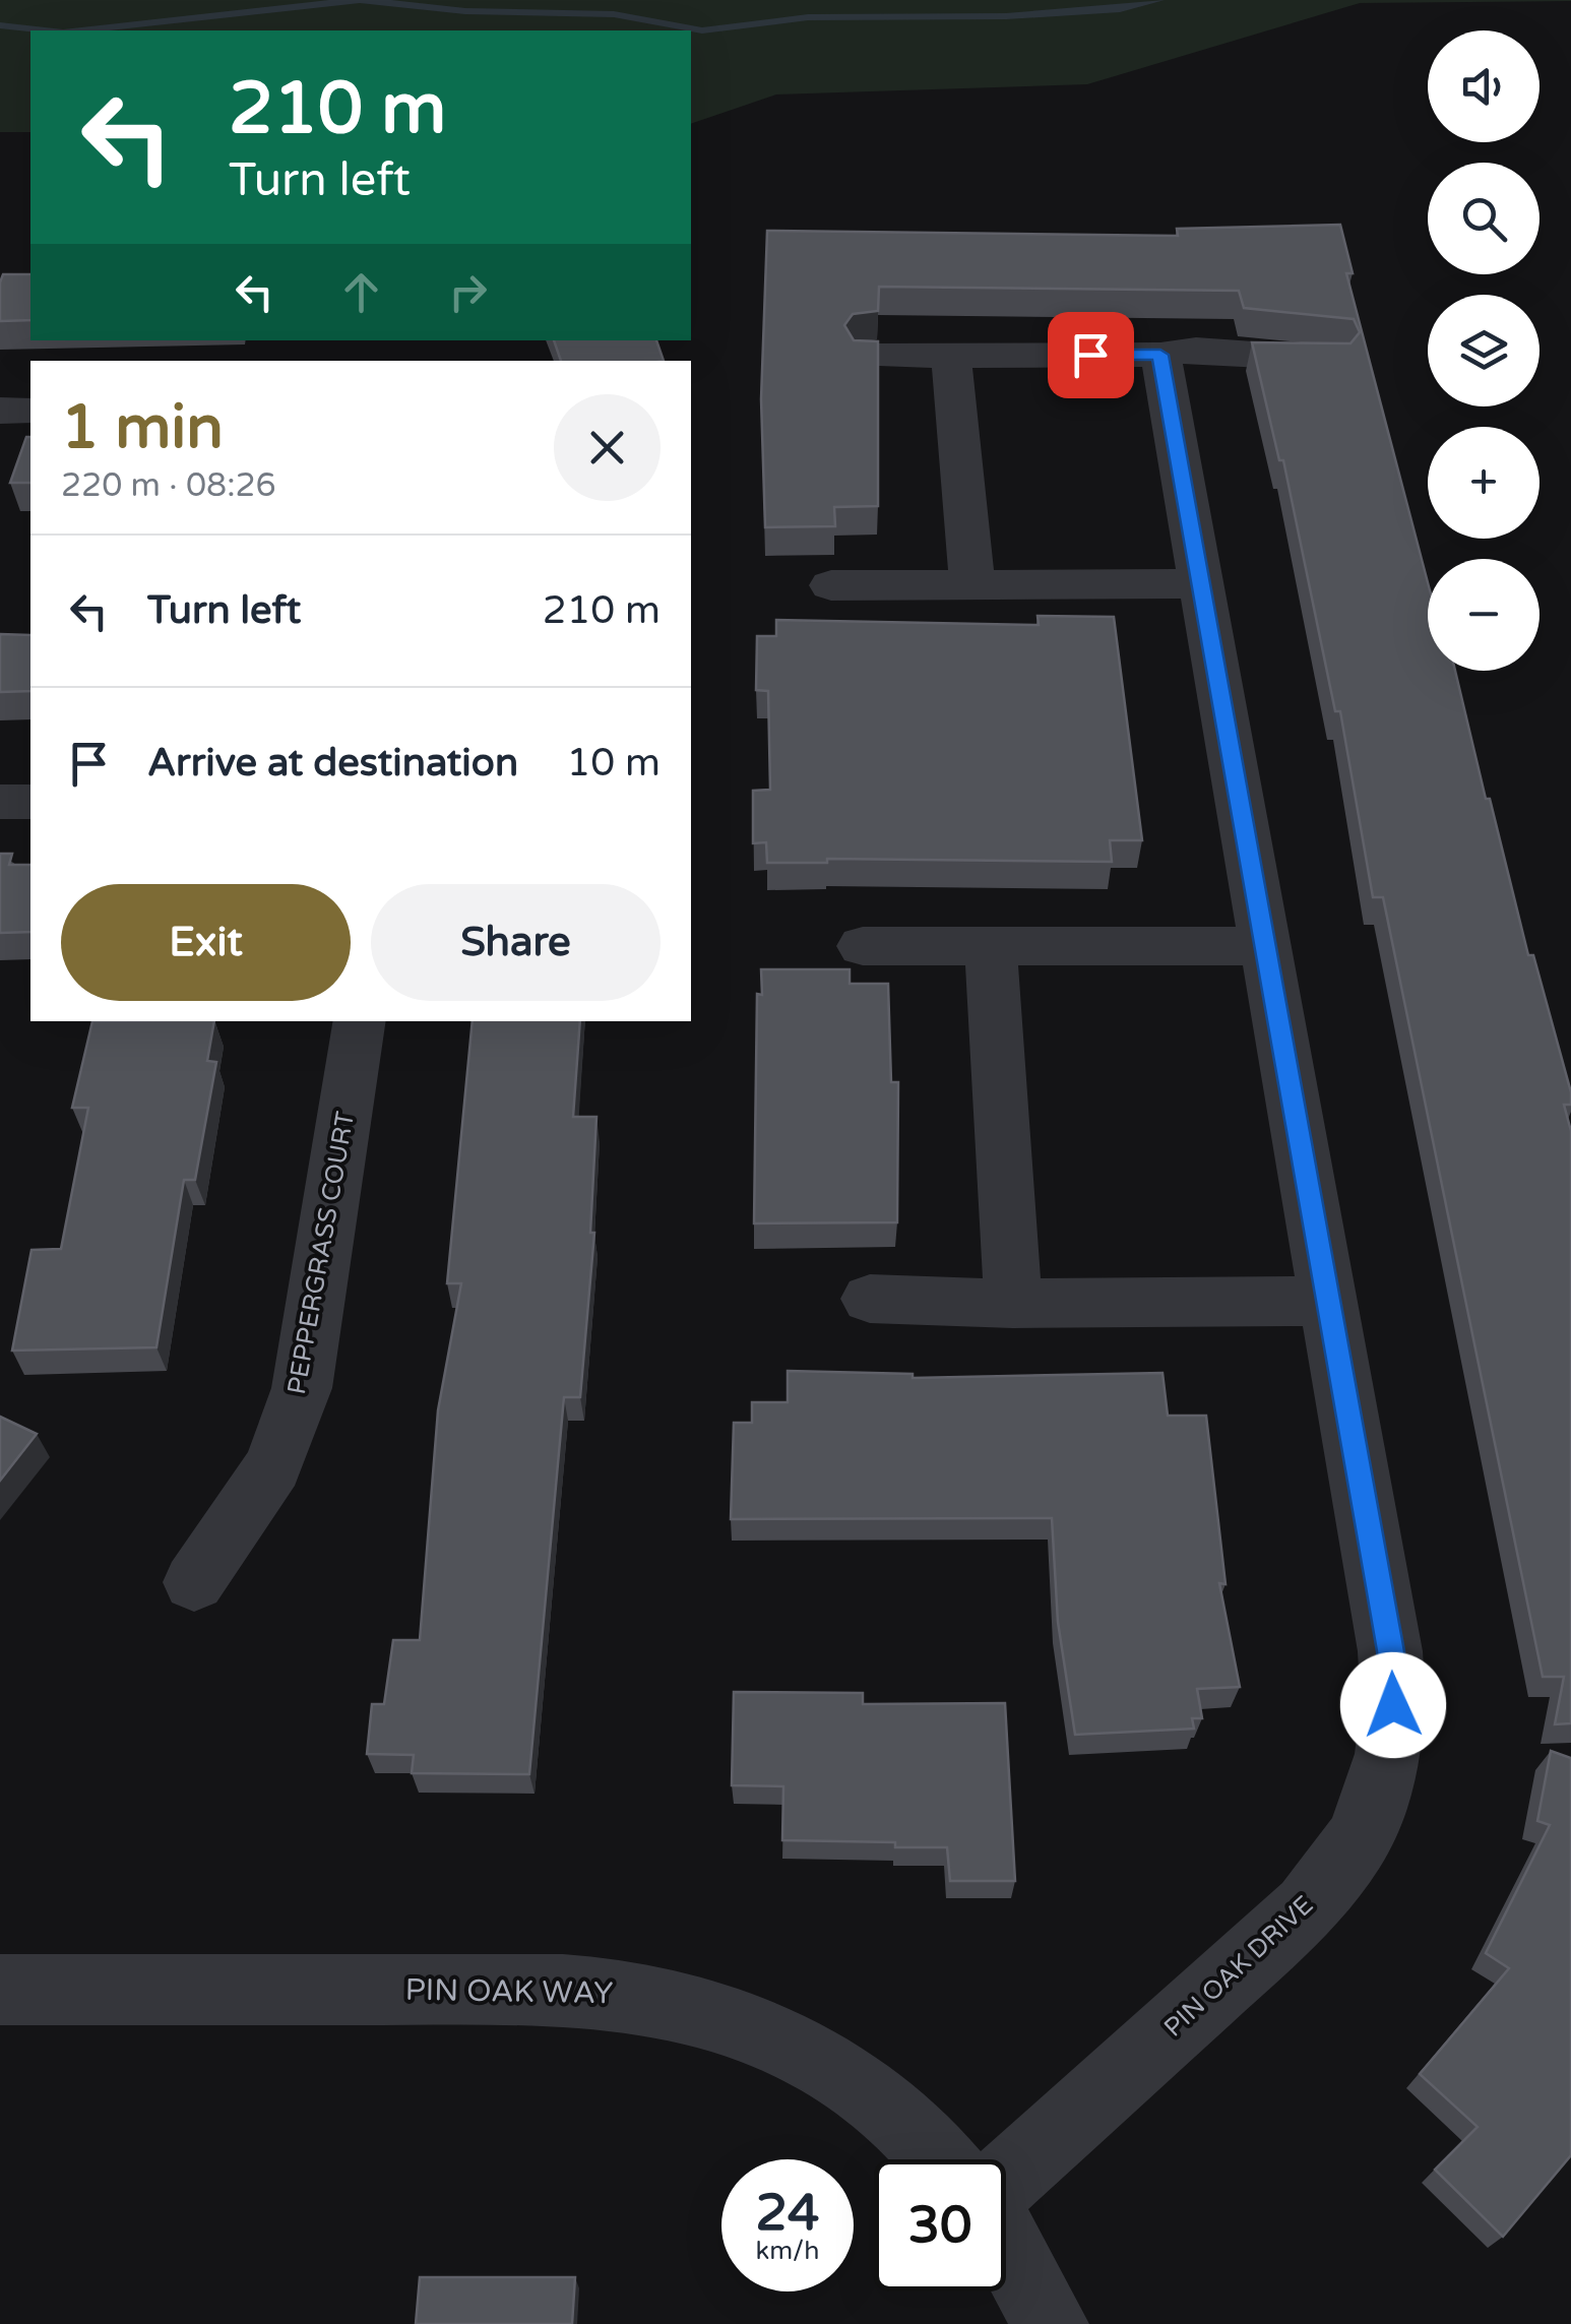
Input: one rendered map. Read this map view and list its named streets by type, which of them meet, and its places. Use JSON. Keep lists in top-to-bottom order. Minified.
{"streets":{"street":["PEPPERGRASS COURT","PIN OAK DRIVE","PIN OAK WAY"]},"page":{"map_buttons":["+","−"],"turn":["210 m","Turn left"],"heading":["1 min","220 m · 08:26"],"list":[{"name":"Turn left","value":"210 m"},{"name":"Arrive at destination","value":"10 m"}],"buttons":["Exit","Share"],"speed":"24 km/h","limit":"30"}}
